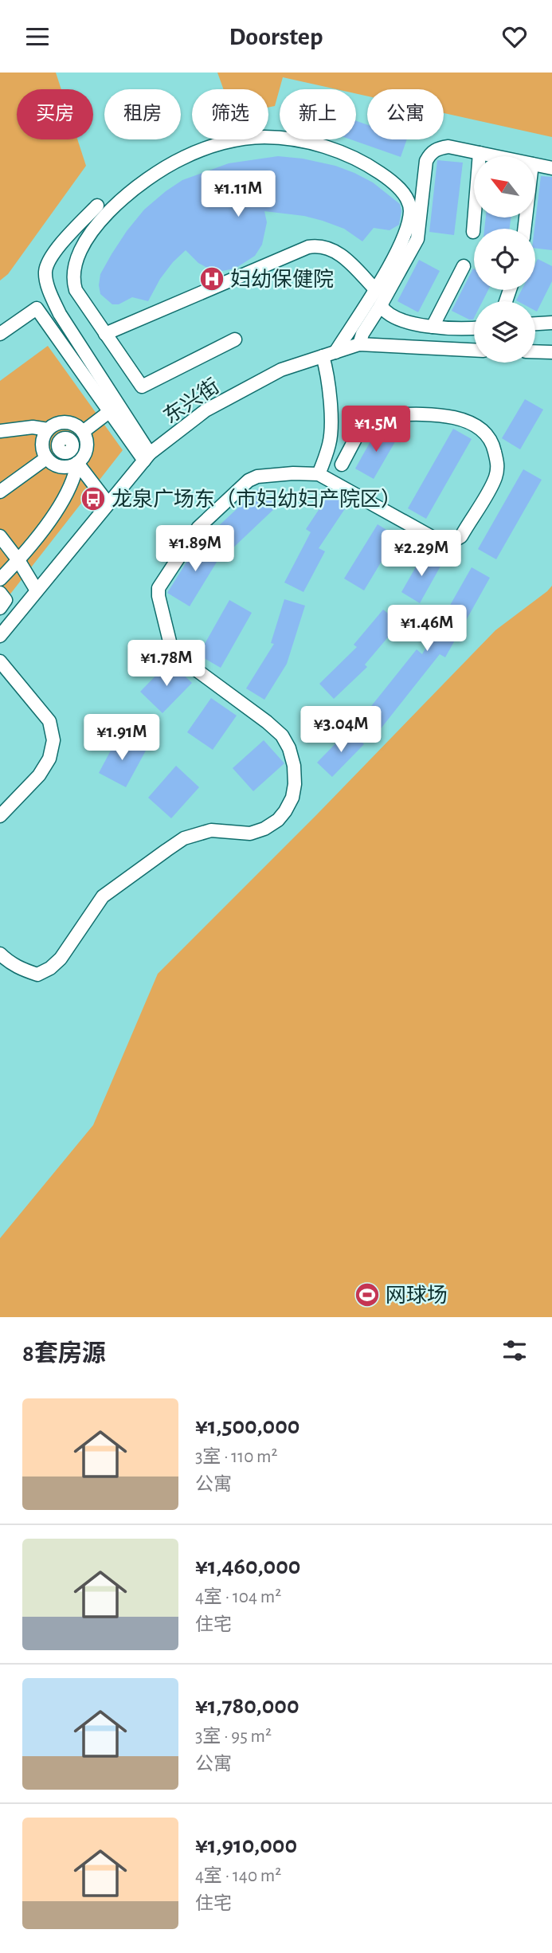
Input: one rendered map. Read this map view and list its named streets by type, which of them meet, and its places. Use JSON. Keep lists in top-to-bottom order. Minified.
{"streets":{"street":["东兴街"]},"places":{"hospital":["妇幼保健院"],"bus stop":["龙泉广场东（市妇幼妇产院区）"],"sports":["网球场"]},"north":"top left","page":{"header":"Doorstep","chip":["买房","租房","筛选","新上","公寓"],"price":["¥1.11M","¥1.5M","¥1.89M","¥2.29M","¥1.46M","¥1.78M","¥3.04M","¥1.91M"],"heading":"8套房源","list":[{"name":"¥1,500,000","note":"3室 · 110 m² · 公寓"},{"name":"¥1,460,000","note":"4室 · 104 m² · 住宅"},{"name":"¥1,780,000","note":"3室 · 95 m² · 公寓"},{"name":"¥1,910,000","note":"4室 · 140 m² · 住宅"}]}}
